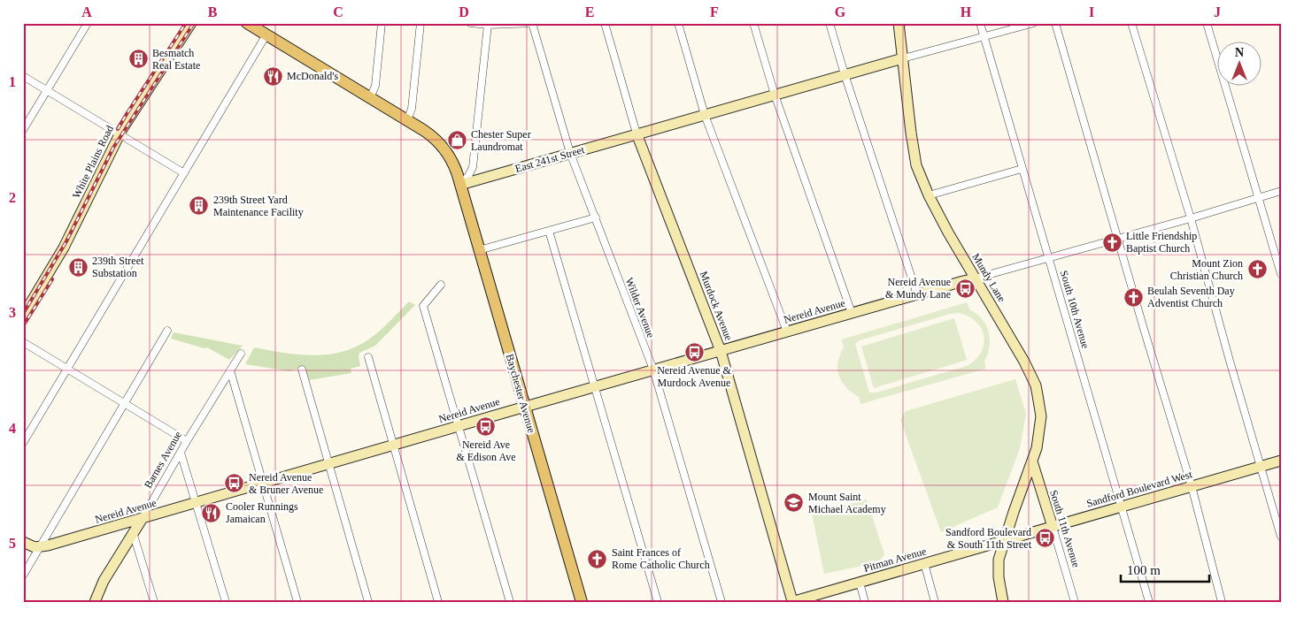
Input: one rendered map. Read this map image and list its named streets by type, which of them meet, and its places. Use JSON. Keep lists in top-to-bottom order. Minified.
{"streets":{"main road":["Baychester Avenue"],"street":["East 241st Street","White Plains Road","Mundy Lane","Murdock Avenue","Wilder Avenue","South 10th Avenue","Nereid Avenue","Barnes Avenue","Sandford Boulevard West","South 11th Avenue","Pitman Avenue"]},"crossings":[["East 241st Street","Mundy Lane"],["East 241st Street","Murdock Avenue"],["East 241st Street","Wilder Avenue"],["East 241st Street","Baychester Avenue"],["Mundy Lane","Nereid Avenue"],["Mundy Lane","Sandford Boulevard West"],["Mundy Lane","South 11th Avenue"],["Mundy Lane","Pitman Avenue"],["Murdock Avenue","Nereid Avenue"],["Murdock Avenue","Pitman Avenue"],["Wilder Avenue","Nereid Avenue"],["South 10th Avenue","Sandford Boulevard West"],["Nereid Avenue","Baychester Avenue"],["Nereid Avenue","Barnes Avenue"],["Sandford Boulevard West","South 11th Avenue"],["Sandford Boulevard West","Pitman Avenue"]],"places":{"building":["Besmatch Real Estate","239th Street Yard Maintenance Facility","239th Street Substation"],"restaurant":["McDonald's","Cooler Runnings Jamaican"],"shop":["Chester Super Laundromat"],"church":["Little Friendship Baptist Church","Mount Zion Christian Church","Beulah Seventh Day Adventist Church","Saint Frances of Rome Catholic Church"],"bus stop":["Nereid Avenue & Mundy Lane","Nereid Avenue & Murdock Avenue","Nereid Ave & Edison Ave","Nereid Avenue & Bruner Avenue","Sandford Boulevard & South 11th Street"],"school or university":["Mount Saint Michael Academy"]},"scale_bar":"100 m","north":"top","grid":{"columns":["A","B","C","D","E","F","G","H","I","J"],"rows":["1","2","3","4","5"]}}
